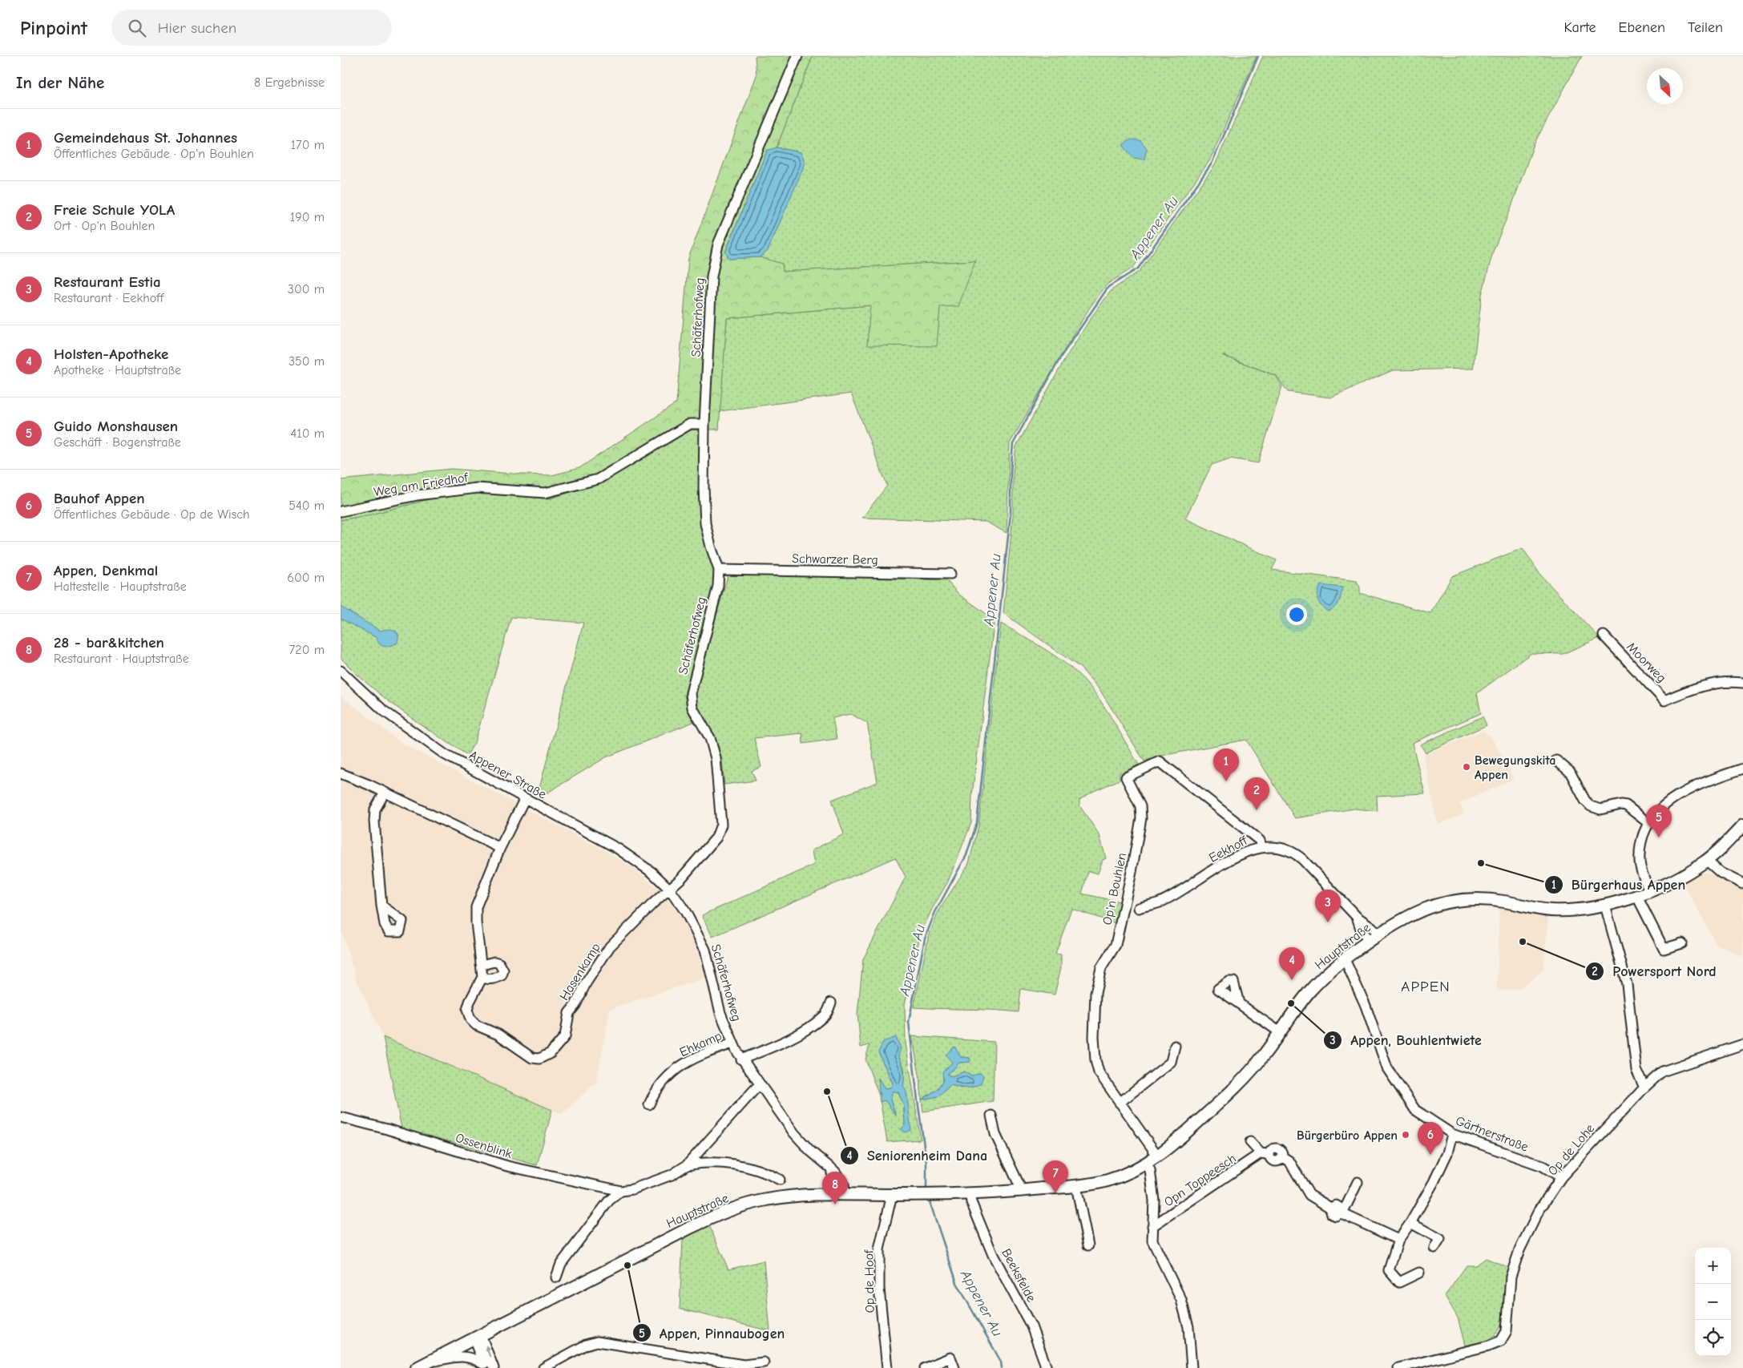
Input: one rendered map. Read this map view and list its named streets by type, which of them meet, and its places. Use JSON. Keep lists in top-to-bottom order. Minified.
{"streets":{"main road":["Hauptstraße"],"street":["Schäferhofweg","Weg am Friedhof","Schwarzer Berg","Moorweg","Appener Straße","Eekhoff","Op'n Bouhlen","Hasenkamp","Ehkamp","Gärtnerstraße","Ossenblink","Op de Lohe","Opn Toppeesch","Beeksfelde","Op de Hoof"]},"crossings":[["Schäferhofweg","Weg am Friedhof"],["Schäferhofweg","Schwarzer Berg"],["Schäferhofweg","Appener Straße"],["Schäferhofweg","Hauptstraße"],["Schäferhofweg","Hasenkamp"],["Schäferhofweg","Ehkamp"],["Schäferhofweg","Ossenblink"],["Appener Straße","Hasenkamp"],["Eekhoff","Op'n Bouhlen"],["Eekhoff","Hauptstraße"],["Op'n Bouhlen","Hauptstraße"],["Hauptstraße","Gärtnerstraße"],["Hauptstraße","Opn Toppeesch"],["Hauptstraße","Beeksfelde"],["Hauptstraße","Op de Hoof"],["Gärtnerstraße","Op de Lohe"]],"districts":["APPEN"],"water":["Appener Au"],"places":["Bewegungskita Appen","Bürgerhaus Appen","Powersport Nord","Appen, Bouhlentwiete","Seniorenheim Dana","Bürgerbüro Appen","Appen, Pinnaubogen"],"north":"bottom right","page":{"header":"Pinpoint","search":"Hier suchen","nav":["Karte","Ebenen","Teilen"],"heading":["In der Nähe","8 Ergebnisse"],"list":[{"mark":"1","name":"Gemeindehaus St. Johannes","note":"Öffentliches Gebäude · Op'n Bouhlen","value":"170 m"},{"mark":"2","name":"Freie Schule YOLA","note":"Ort · Op'n Bouhlen","value":"190 m"},{"mark":"3","name":"Restaurant Estia","note":"Restaurant · Eekhoff","value":"300 m"},{"mark":"4","name":"Holsten-Apotheke","note":"Apotheke · Hauptstraße","value":"350 m"},{"mark":"5","name":"Guido Monshausen","note":"Geschäft · Bogenstraße","value":"410 m"},{"mark":"6","name":"Bauhof Appen","note":"Öffentliches Gebäude · Op de Wisch","value":"540 m"},{"mark":"7","name":"Appen, Denkmal","note":"Haltestelle · Hauptstraße","value":"600 m"},{"mark":"8","name":"28 - bar&kitchen","note":"Restaurant · Hauptstraße","value":"720 m"}],"pins":["1","2","5","3","4","6","7","8"],"map_buttons":["+","−"]}}
